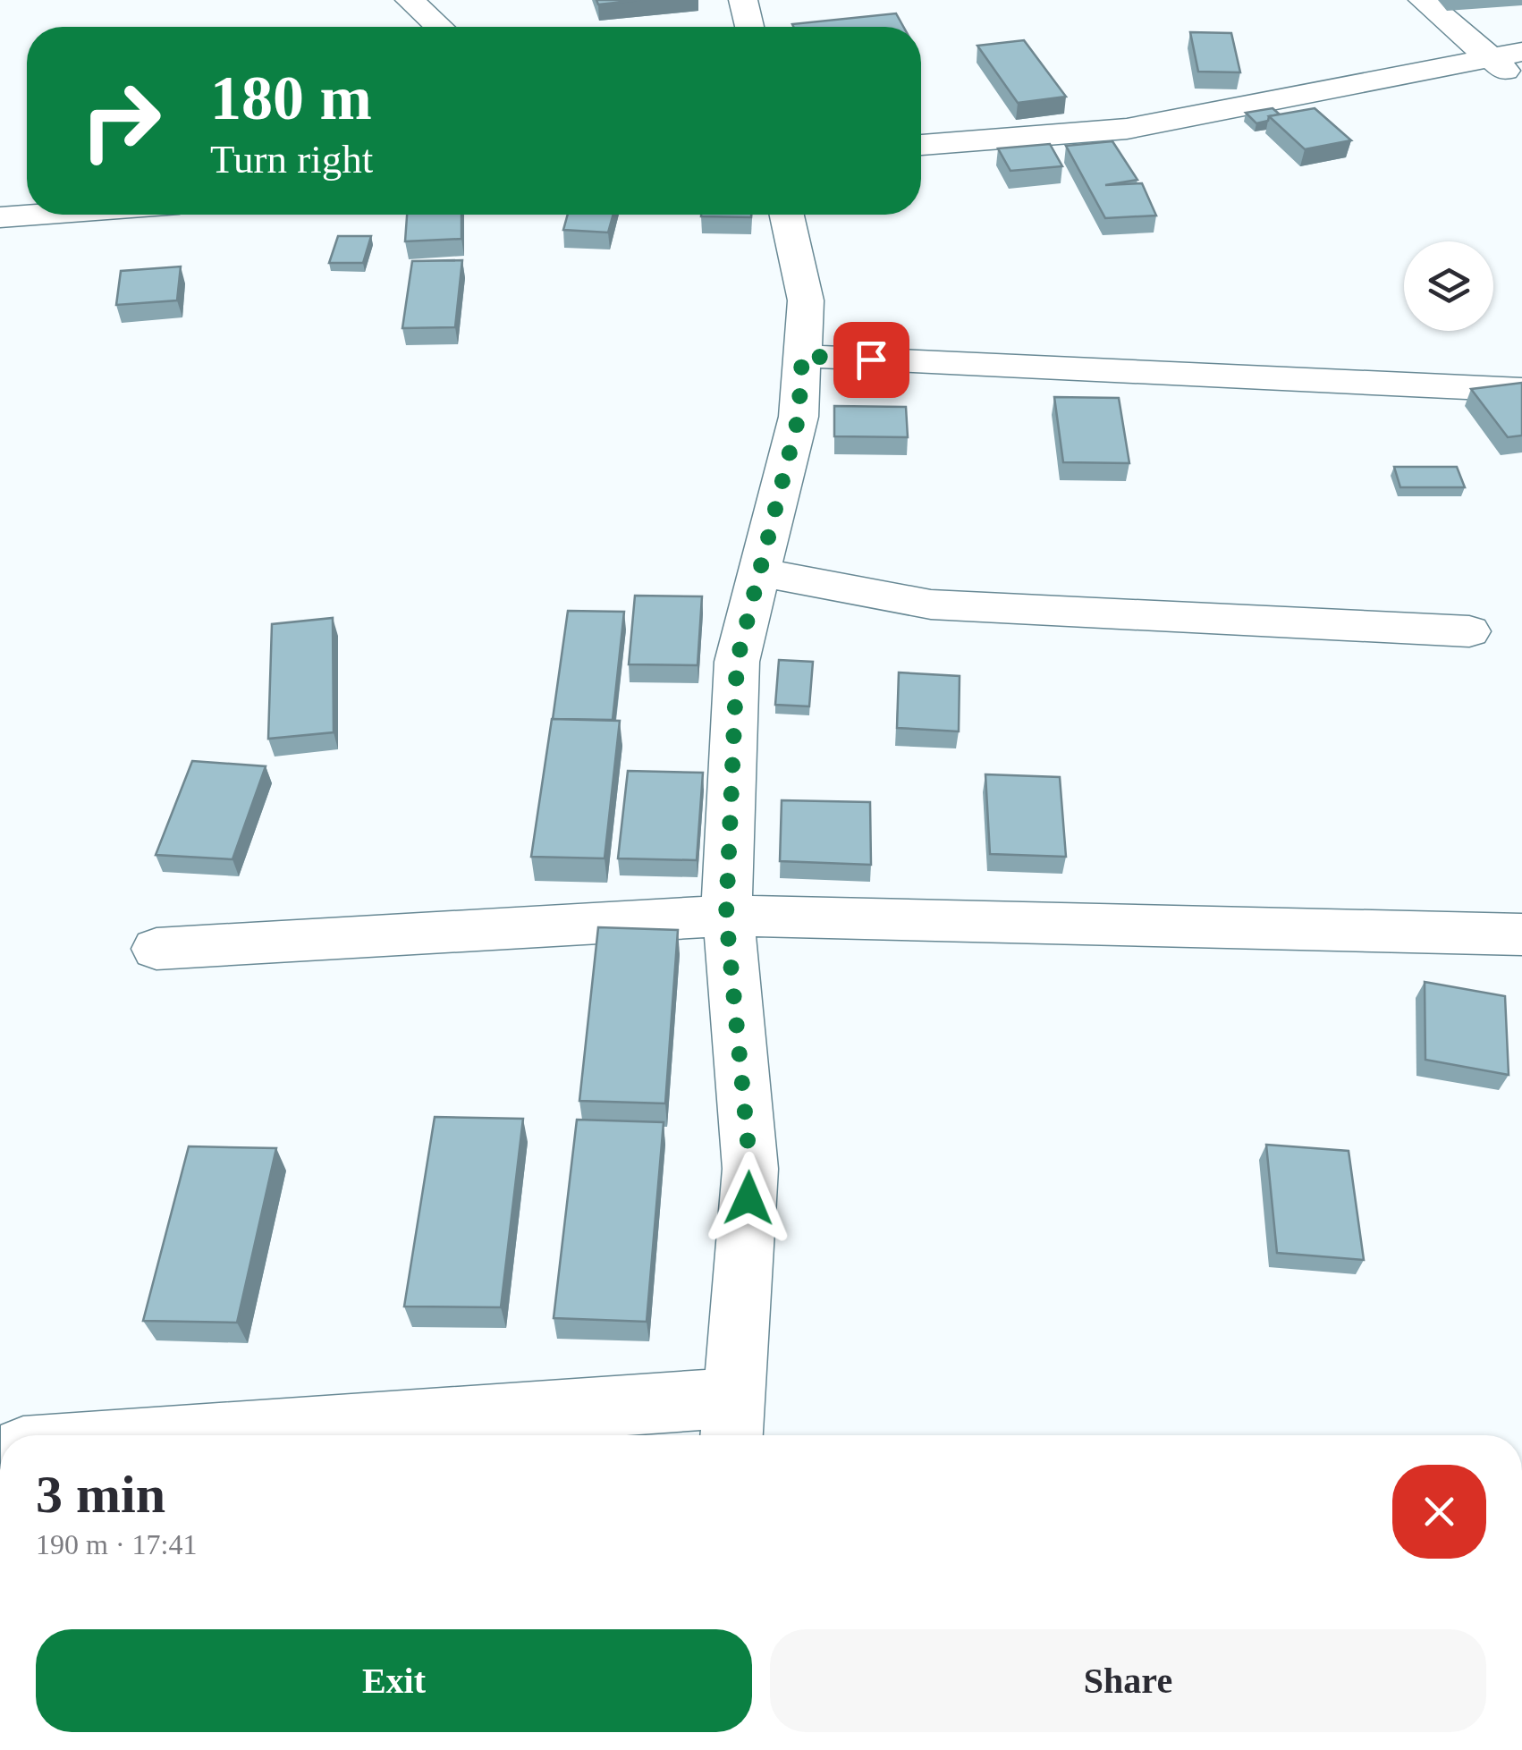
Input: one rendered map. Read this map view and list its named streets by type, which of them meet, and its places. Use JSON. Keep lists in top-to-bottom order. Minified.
{"page":{"turn":["180 m","Turn right"],"heading":["3 min","190 m · 17:41"],"buttons":["Exit","Share"]}}
